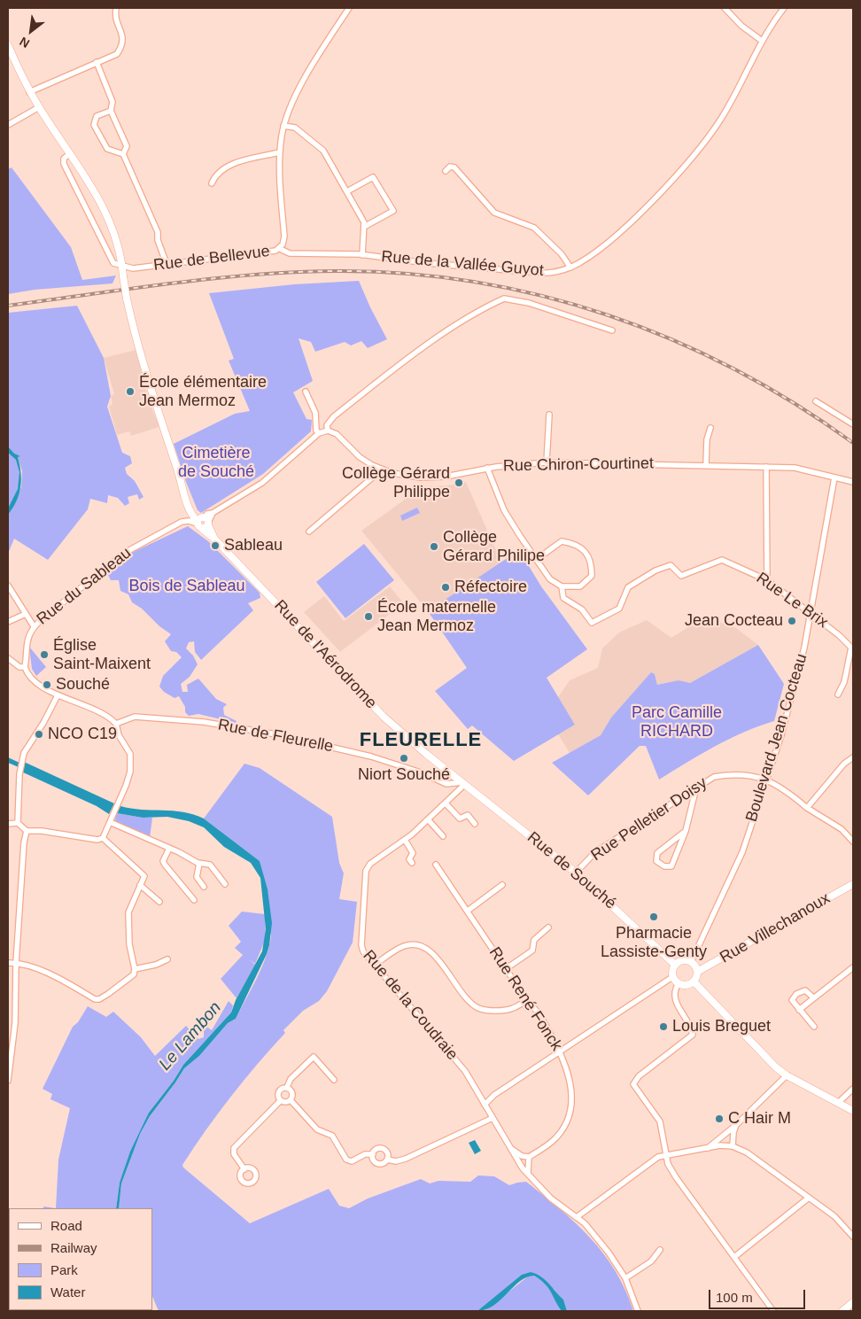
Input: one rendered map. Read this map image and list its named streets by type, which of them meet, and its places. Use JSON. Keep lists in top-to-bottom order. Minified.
{"streets":{"street":["Rue de Bellevue","Rue de la Vallée Guyot","Rue Chiron-Courtinet","Rue du Sableau","Rue Le Brix","Rue de l'Aérodrome","Rue de Fleurelle","Boulevard Jean Cocteau","Rue Pelletier Doisy","Rue de Souché","Rue Villechanoux","Rue René Fonck","Rue de la Coudraie"]},"crossings":[["Rue de Bellevue","Rue de la Vallée Guyot"],["Rue de Bellevue","Rue de l'Aérodrome"],["Rue Chiron-Courtinet","Boulevard Jean Cocteau"],["Rue du Sableau","Rue de l'Aérodrome"],["Rue Le Brix","Boulevard Jean Cocteau"],["Rue de l'Aérodrome","Rue de Fleurelle"],["Rue de l'Aérodrome","Rue de Souché"],["Rue de l'Aérodrome","Rue de la Coudraie"],["Rue de Fleurelle","Rue de Souché"],["Rue de Fleurelle","Rue de la Coudraie"],["Boulevard Jean Cocteau","Rue Pelletier Doisy"],["Boulevard Jean Cocteau","Rue de Souché"],["Boulevard Jean Cocteau","Rue Villechanoux"],["Rue Pelletier Doisy","Rue de Souché"],["Rue de Souché","Rue Villechanoux"],["Rue de Souché","Rue de la Coudraie"]],"districts":["FLEURELLE"],"water":["Le Lambon"],"parks":["Cimetière de Souché","Bois de Sableau","Parc Camille RICHARD"],"places":["École élémentaire Jean Mermoz","Collège Gérard Philippe","Sableau","Collège Gérard Philipe","Réfectoire","École maternelle Jean Mermoz","Jean Cocteau","Église Saint-Maixent","Souché","NCO C19","Niort Souché","Pharmacie Lassiste-Genty","Louis Breguet","C Hair M"],"legend":["Road","Railway","Park","Water"],"scale_bar":"100 m","north":"bottom left"}
